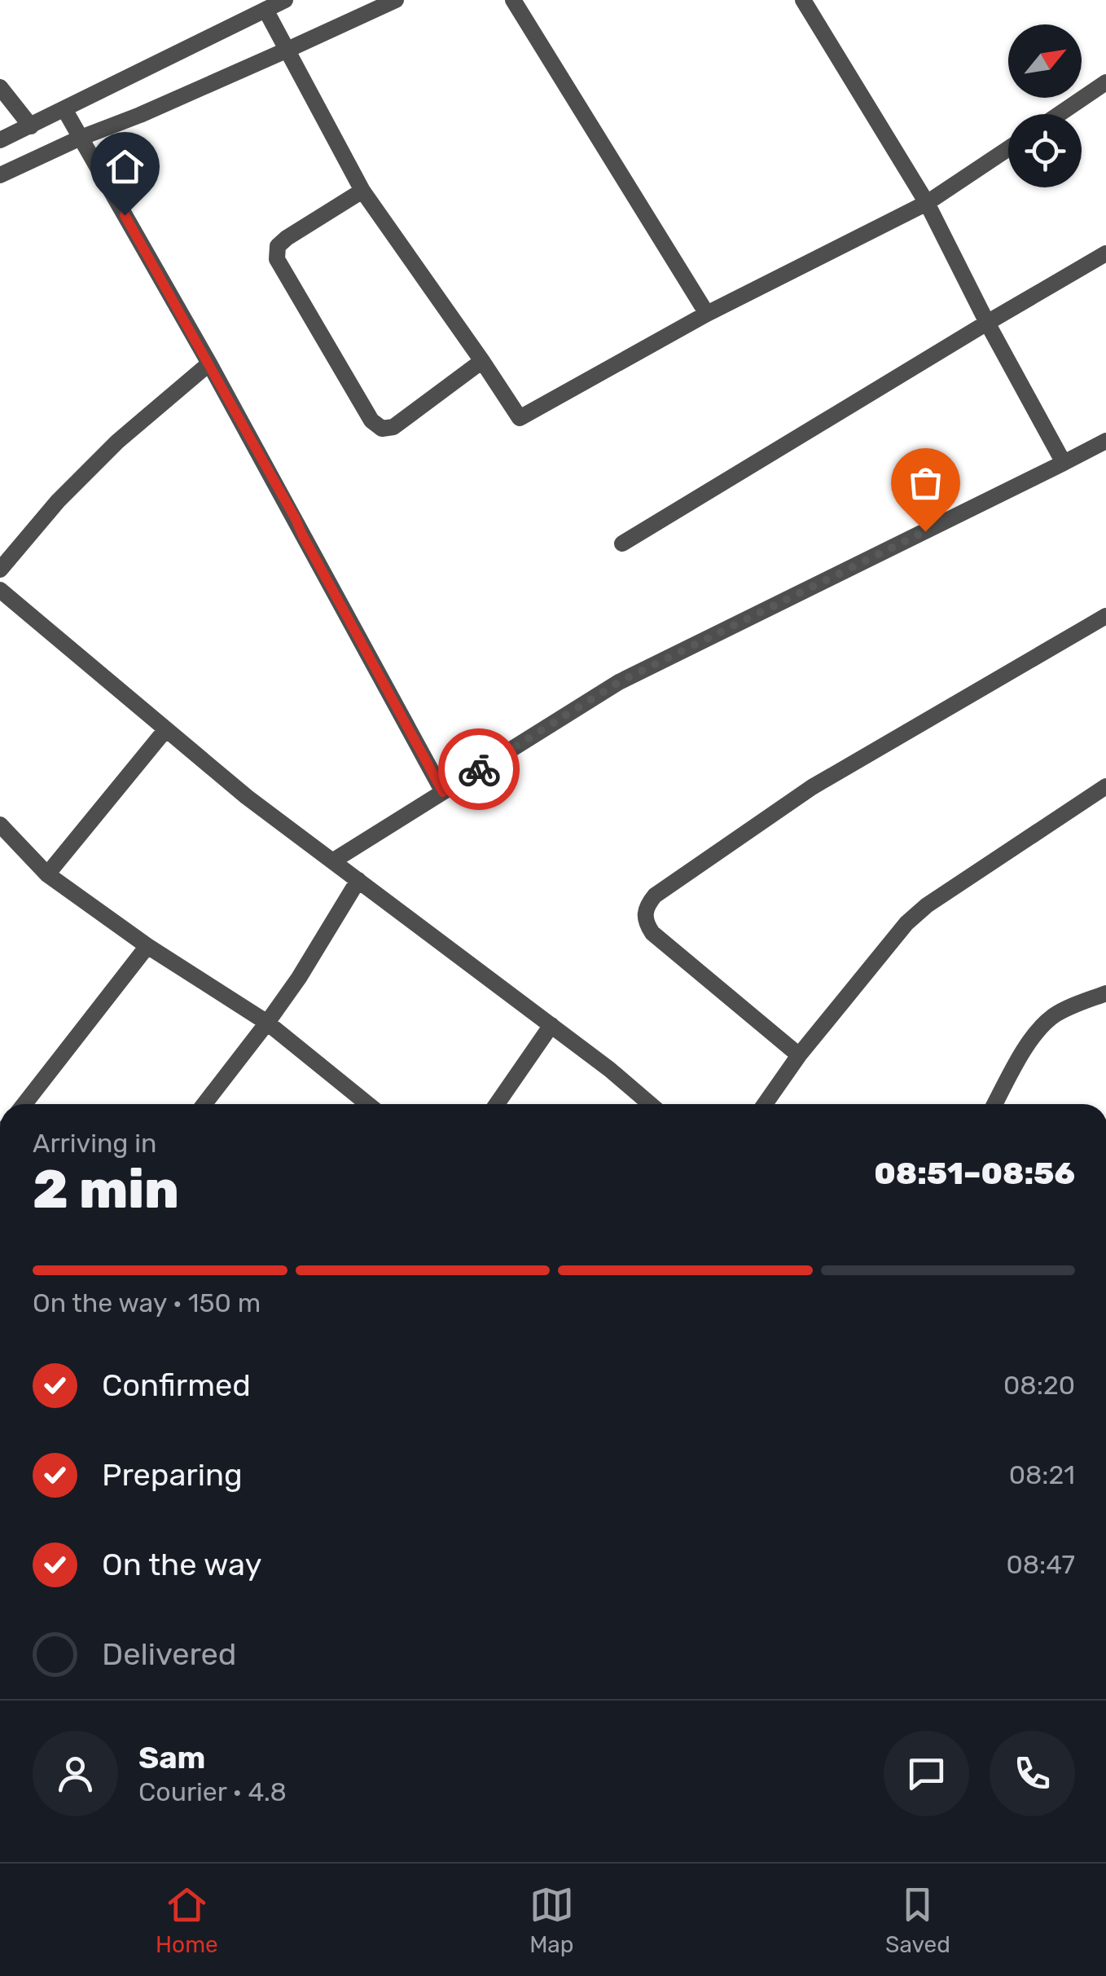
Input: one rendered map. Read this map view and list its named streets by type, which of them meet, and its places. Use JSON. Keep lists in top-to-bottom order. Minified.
{"north":"top right","page":{"heading":["2 min","Arriving in","08:51–08:56"],"panel":["Sam","Courier · 4.8"],"bar":"On the way · 150 m","list":[["Confirmed","08:20"],["Preparing","08:21"],["On the way","08:47"],"Delivered"],"tabs":["Home","Map","Saved"]}}
